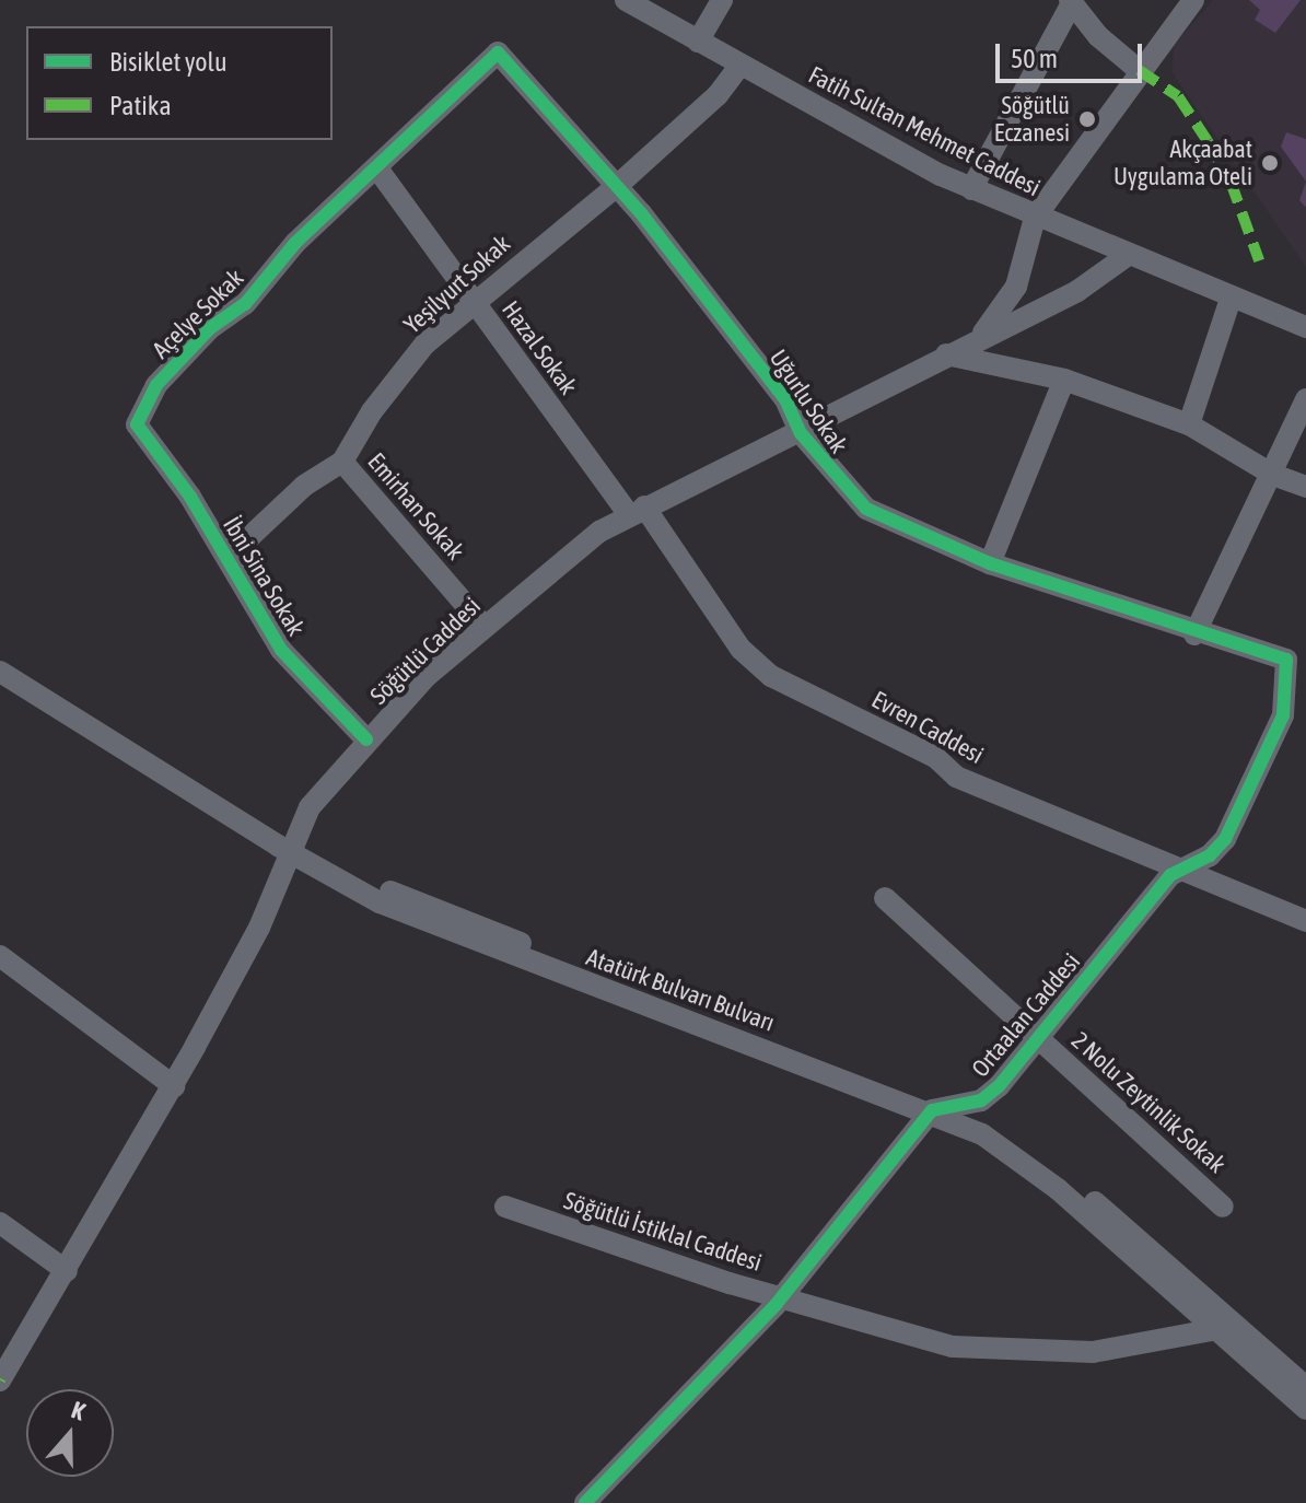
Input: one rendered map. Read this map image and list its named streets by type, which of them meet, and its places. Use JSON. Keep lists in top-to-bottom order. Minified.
{"streets":{"street":["Fatih Sultan Mehmet Caddesi","Yeşilyurt Sokak","Açelye Sokak","Hazal Sokak","Uğurlu Sokak","Emirhan Sokak","İbni Sina Sokak","Söğütlü Caddesi","Evren Caddesi","Atatürk Bulvarı Bulvarı","Ortaalan Caddesi","2 Nolu Zeytinlik Sokak","Söğütlü İstiklal Caddesi"]},"crossings":[["Fatih Sultan Mehmet Caddesi","Yeşilyurt Sokak"],["Fatih Sultan Mehmet Caddesi","Söğütlü Caddesi"],["Yeşilyurt Sokak","Hazal Sokak"],["Yeşilyurt Sokak","Uğurlu Sokak"],["Yeşilyurt Sokak","Emirhan Sokak"],["Yeşilyurt Sokak","İbni Sina Sokak"],["Açelye Sokak","Hazal Sokak"],["Açelye Sokak","Uğurlu Sokak"],["Açelye Sokak","İbni Sina Sokak"],["Hazal Sokak","Söğütlü Caddesi"],["Hazal Sokak","Evren Caddesi"],["Uğurlu Sokak","Söğütlü Caddesi"],["Uğurlu Sokak","Ortaalan Caddesi"],["Emirhan Sokak","Söğütlü Caddesi"],["İbni Sina Sokak","Söğütlü Caddesi"],["Söğütlü Caddesi","Evren Caddesi"],["Söğütlü Caddesi","Atatürk Bulvarı Bulvarı"],["Evren Caddesi","Ortaalan Caddesi"],["Atatürk Bulvarı Bulvarı","Ortaalan Caddesi"],["Atatürk Bulvarı Bulvarı","Söğütlü İstiklal Caddesi"],["Ortaalan Caddesi","2 Nolu Zeytinlik Sokak"]],"places":["Söğütlü Eczanesi","Akçaabat Uygulama Oteli"],"legend":["Bisiklet yolu","Patika"],"scale_bar":"50 m","north":"top"}
